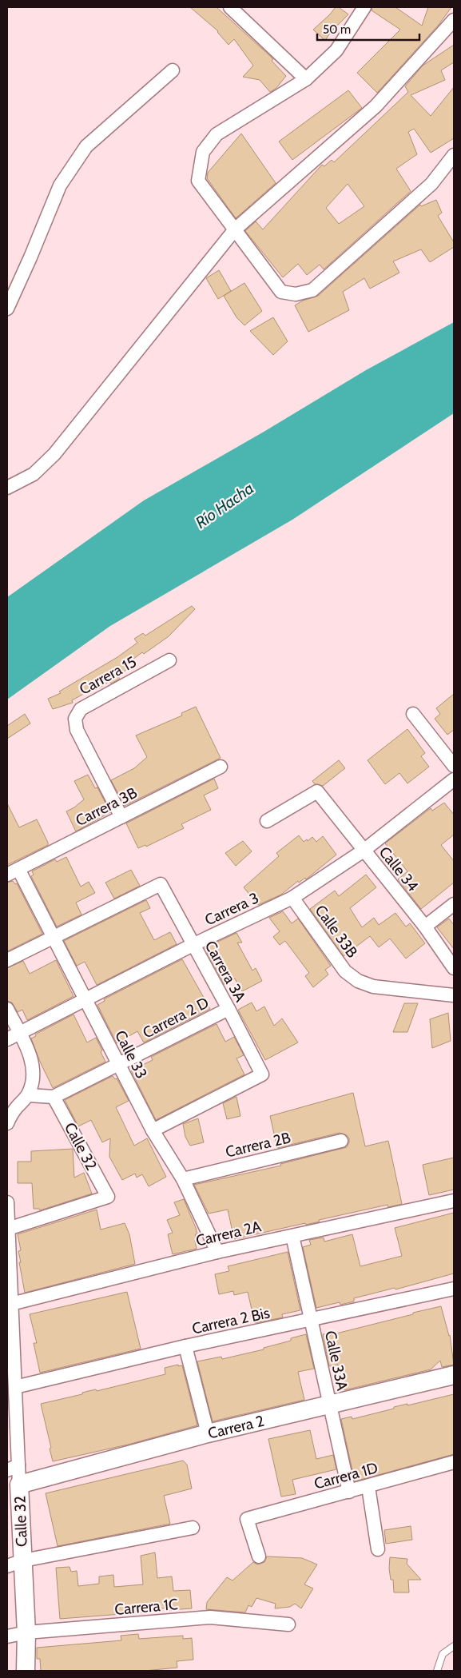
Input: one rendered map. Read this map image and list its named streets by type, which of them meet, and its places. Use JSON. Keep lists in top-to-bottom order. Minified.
{"streets":{"street":["Carrera 15","Carrera 3B","Calle 34","Carrera 3","Calle 33B","Carrera 3A","Carrera 2 D","Calle 33","Carrera 2B","Calle 32","Carrera 2A","Carrera 2 Bis","Calle 33A","Carrera 2","Carrera 1D","Carrera 1C"]},"crossings":[["Carrera 15","Carrera 3B"],["Carrera 3B","Calle 33"],["Calle 34","Carrera 3"],["Carrera 3","Calle 33B"],["Carrera 3","Carrera 3A"],["Carrera 3","Calle 33"],["Carrera 3A","Carrera 2 D"],["Carrera 3A","Calle 33"],["Carrera 2 D","Calle 33"],["Carrera 2 D","Calle 32"],["Calle 33","Carrera 2B"],["Calle 33","Carrera 2A"],["Calle 32","Carrera 2A"],["Calle 32","Carrera 2 Bis"],["Calle 32","Carrera 2"],["Calle 32","Carrera 1C"],["Carrera 2A","Calle 33A"],["Carrera 2 Bis","Calle 33A"],["Calle 33A","Carrera 2"],["Calle 33A","Carrera 1D"]],"water":["Río Hacha"],"scale_bar":"50 m"}
